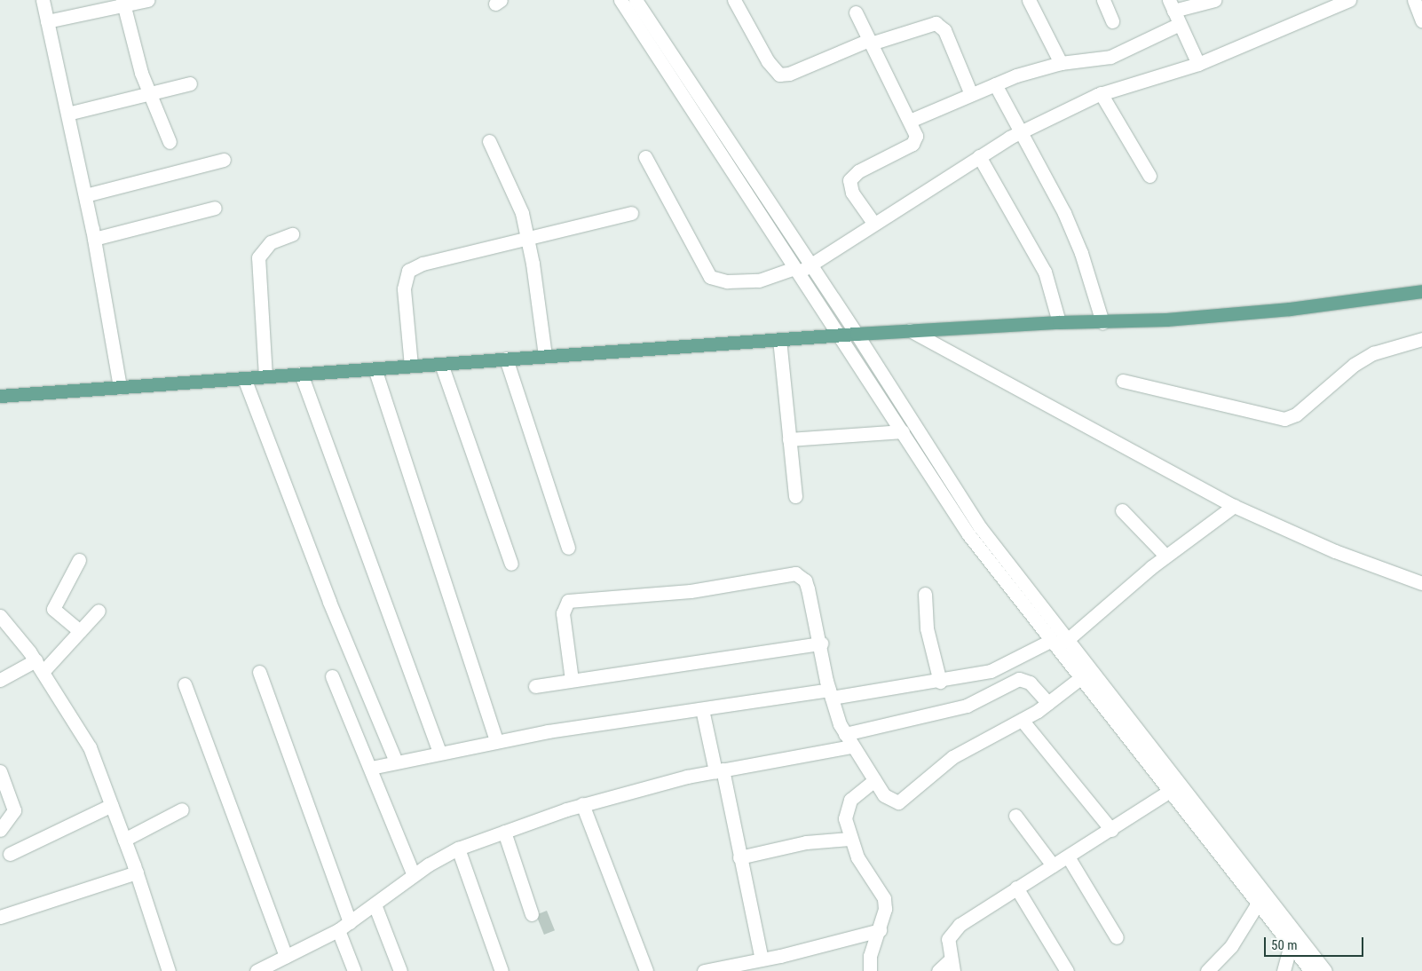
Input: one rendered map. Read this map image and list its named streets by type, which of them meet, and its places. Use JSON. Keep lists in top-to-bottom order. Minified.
{"scale_bar":"50 m"}
